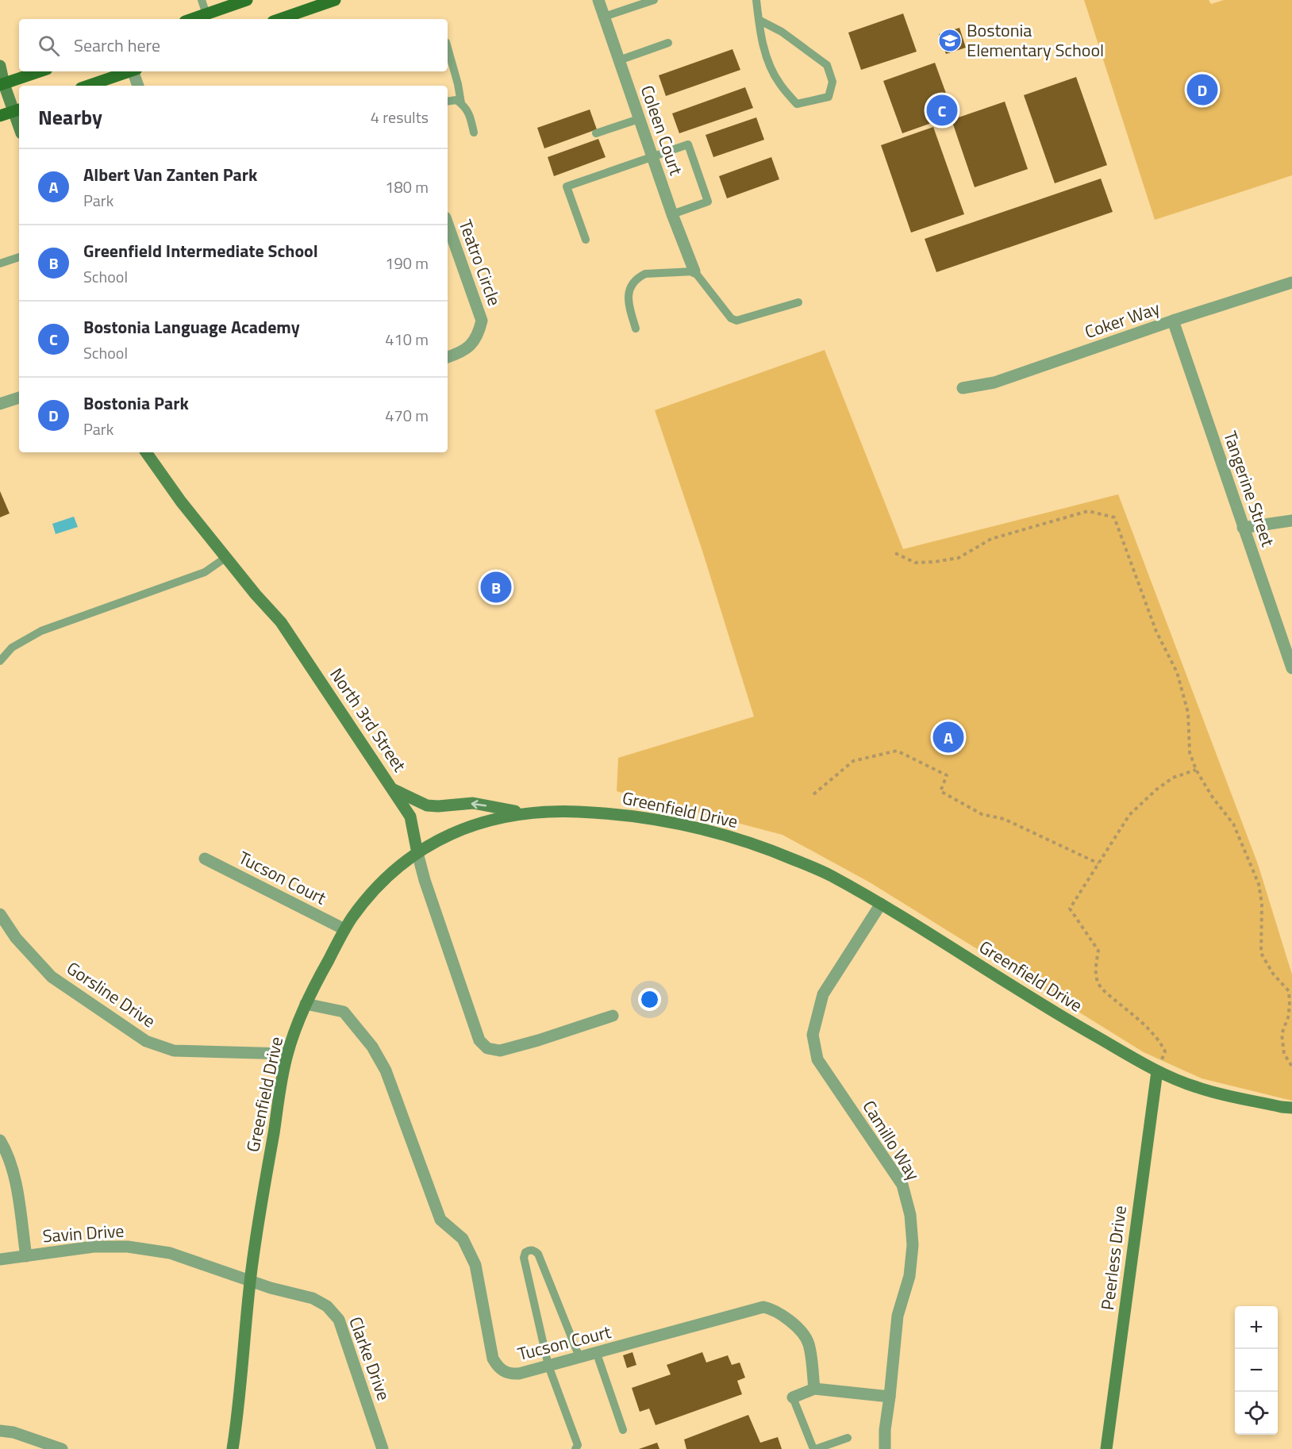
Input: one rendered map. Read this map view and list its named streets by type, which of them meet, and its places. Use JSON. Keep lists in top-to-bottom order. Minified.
{"streets":{"main road":["North 3rd Street","Greenfield Drive","Peerless Drive"],"street":["Coleen Court","Teatro Circle","Coker Way","Tangerine Street","Tucson Court","Gorsline Drive","Camillo Way","Savin Drive","Clarke Drive"]},"crossings":[["Coker Way","Tangerine Street"],["North 3rd Street","Greenfield Drive"],["Greenfield Drive","Tucson Court"],["Greenfield Drive","Gorsline Drive"],["Greenfield Drive","Camillo Way"],["Greenfield Drive","Savin Drive"],["Greenfield Drive","Peerless Drive"],["Greenfield Drive","Clarke Drive"],["Savin Drive","Clarke Drive"]],"places":{"school or university":["Bostonia Elementary School"]},"page":{"search":"Search here","pins":["D","C","B","A"],"heading":["Nearby","4 results"],"list":[{"mark":"A","name":"Albert Van Zanten Park","note":"Park","value":"180 m"},{"mark":"B","name":"Greenfield Intermediate School","note":"School","value":"190 m"},{"mark":"C","name":"Bostonia Language Academy","note":"School","value":"410 m"},{"mark":"D","name":"Bostonia Park","note":"Park","value":"470 m"}],"map_buttons":["+","−"]}}
